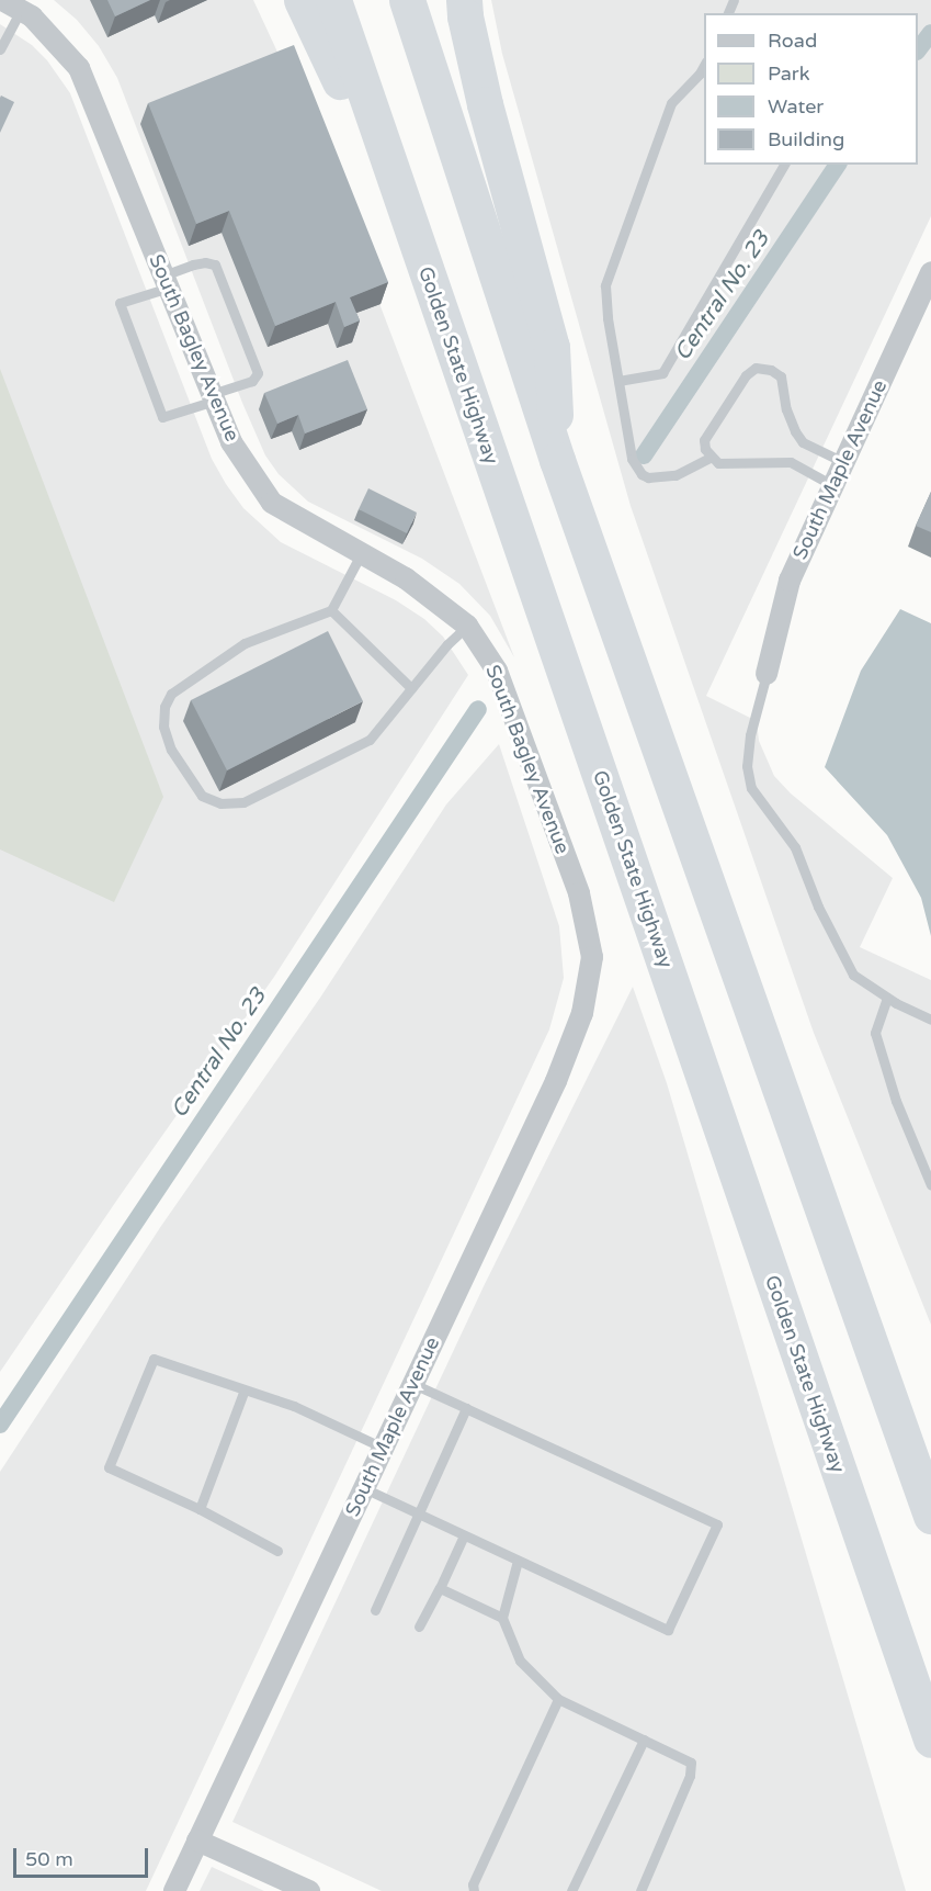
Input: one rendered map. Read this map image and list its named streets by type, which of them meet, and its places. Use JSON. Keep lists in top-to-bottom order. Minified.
{"streets":{"highway":["Golden State Highway"],"street":["South Bagley Avenue","South Maple Avenue"]},"crossings":[["South Bagley Avenue","South Maple Avenue"]],"water":["Central No. 23"],"legend":["Road","Park","Water","Building"],"scale_bar":"50 m"}
